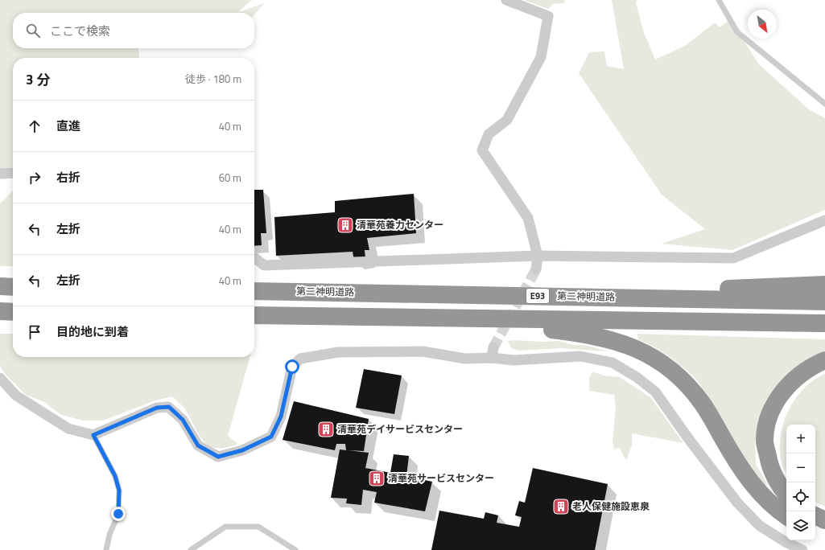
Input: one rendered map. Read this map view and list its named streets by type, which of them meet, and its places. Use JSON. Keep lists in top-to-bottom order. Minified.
{"streets":{"highway":["第二神明道路","E93"]},"places":{"building":["清華苑養力センター","清華苑デイサービスセンター","清華苑サービスセンター","老人保健施設恵泉"]},"north":"bottom right","page":{"search":"ここで検索","heading":["3 分","徒歩 · 180 m"],"list":[["直進","40 m"],["右折","60 m"],["左折","40 m"],["左折","40 m"],"目的地に到着"],"map_buttons":["+","−"]}}
